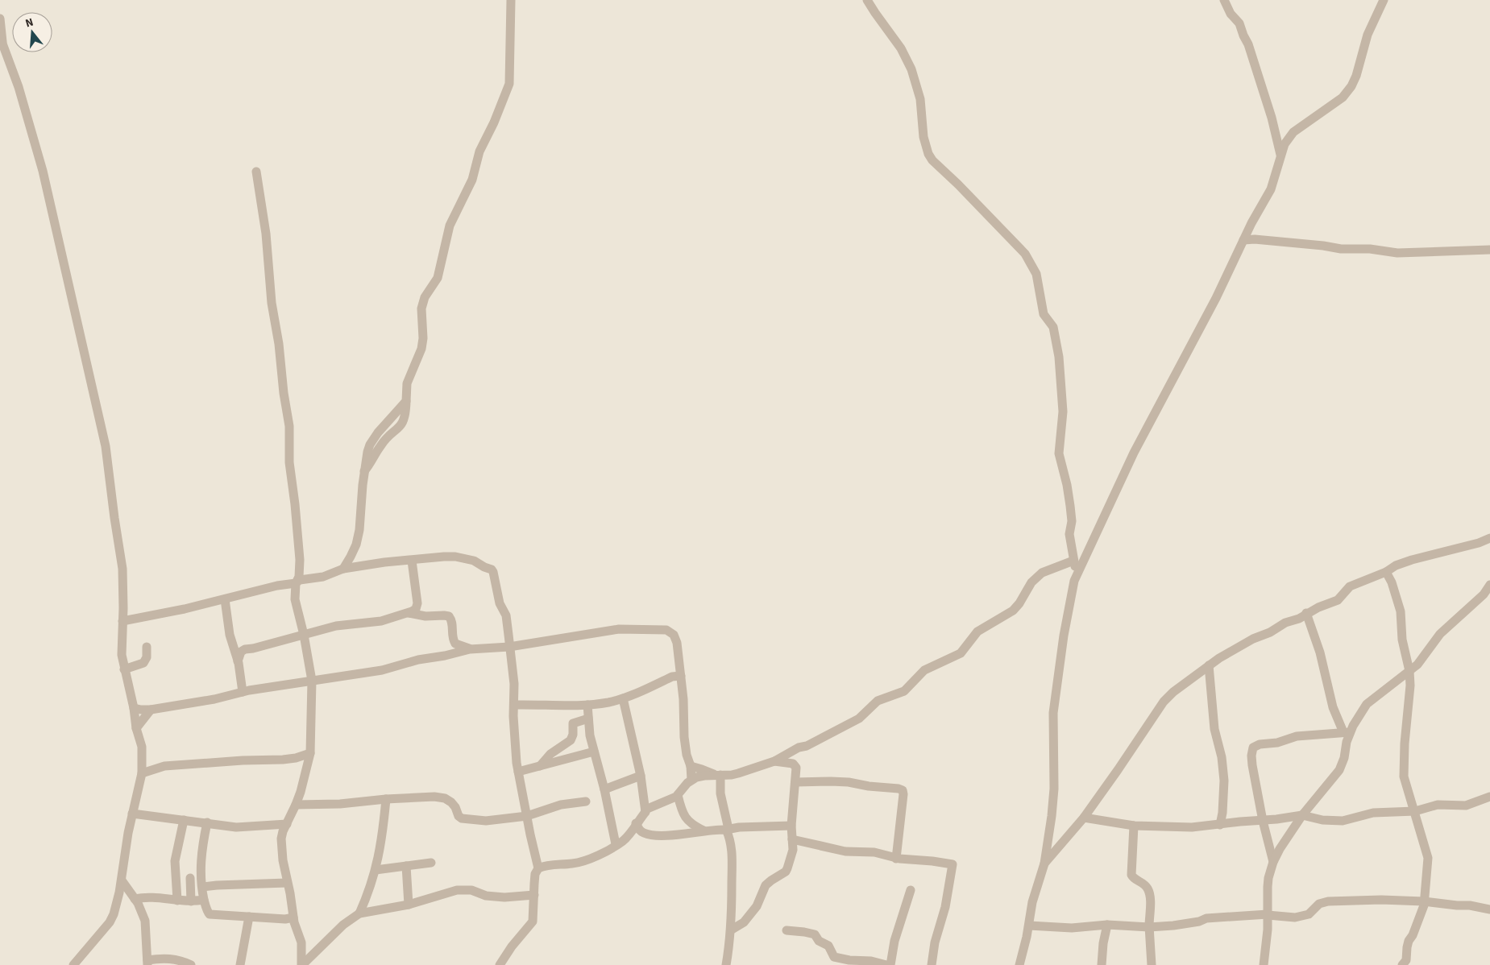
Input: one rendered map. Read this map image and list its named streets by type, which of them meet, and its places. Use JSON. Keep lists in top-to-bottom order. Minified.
{"north":"top"}
